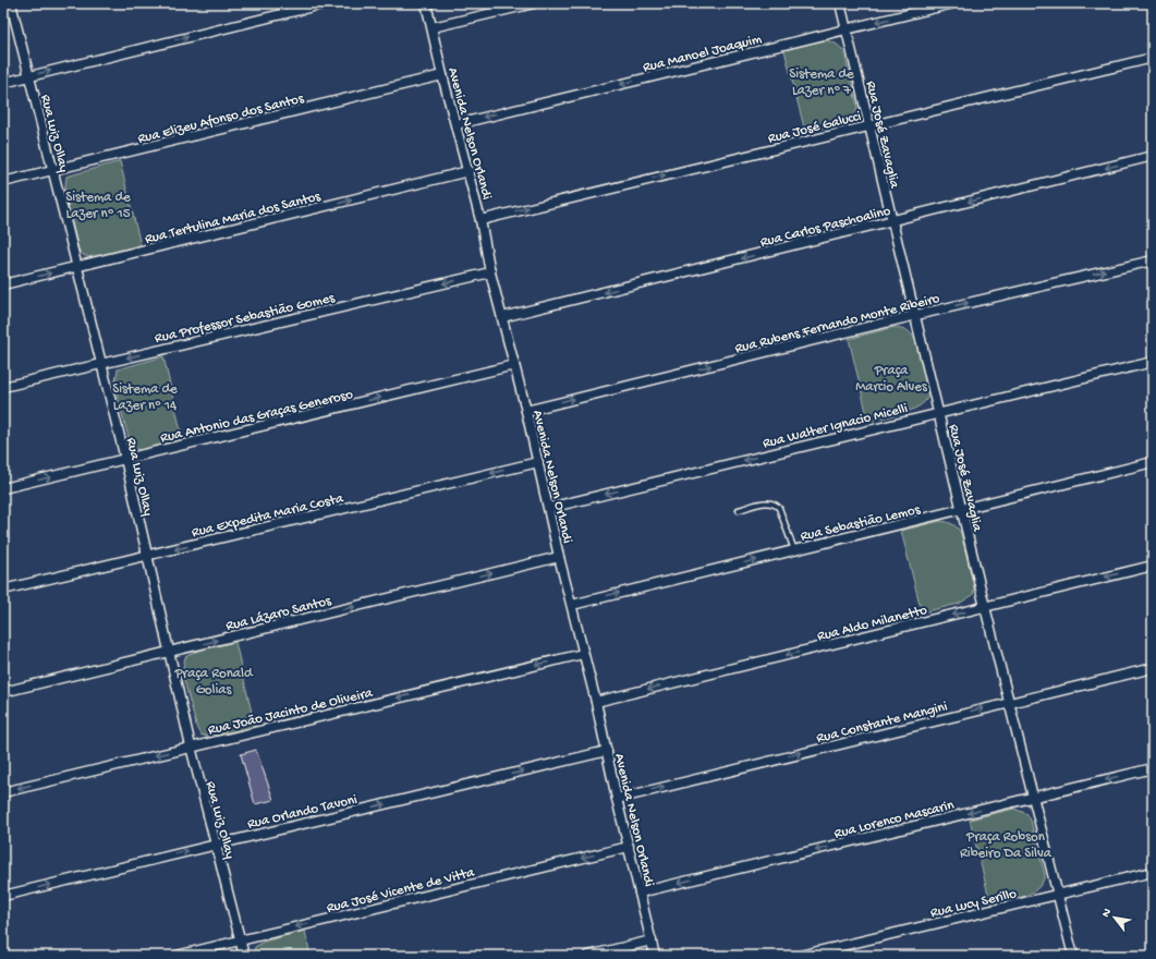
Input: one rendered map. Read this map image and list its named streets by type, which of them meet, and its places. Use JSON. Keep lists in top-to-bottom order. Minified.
{"streets":{"street":["Rua Manoel Joaquim","Rua Elizeu Afonso dos Santos","Rua José Galucci","Rua Luiz Ollay","Avenida Nelson Orlandi","Rua José Zavaglia","Rua Tertulina Maria dos Santos","Rua Carlos Paschoalino","Rua Professor Sebastião Gomes","Rua Rubens Fernando Monte Ribeiro","Rua Antonio das Graças Generoso","Rua Walter Ignacio Micelli","Rua Expedita Maria Costa","Rua Sebastião Lemos","Rua Lázaro Santos","Rua Aldo Milanetto","Rua João Jacinto de Oliveira","Rua Constante Mangini","Rua Orlando Tavoni","Rua Lorenco Mascarin","Rua José Vicente de Vitta","Rua Lucy Serillo"]},"crossings":[["Rua Manoel Joaquim","Avenida Nelson Orlandi"],["Rua Manoel Joaquim","Rua José Zavaglia"],["Rua Elizeu Afonso dos Santos","Rua Luiz Ollay"],["Rua Elizeu Afonso dos Santos","Avenida Nelson Orlandi"],["Rua José Galucci","Avenida Nelson Orlandi"],["Rua José Galucci","Rua José Zavaglia"],["Rua Luiz Ollay","Rua Tertulina Maria dos Santos"],["Rua Luiz Ollay","Rua Professor Sebastião Gomes"],["Rua Luiz Ollay","Rua Antonio das Graças Generoso"],["Rua Luiz Ollay","Rua Expedita Maria Costa"],["Rua Luiz Ollay","Rua Lázaro Santos"],["Rua Luiz Ollay","Rua João Jacinto de Oliveira"],["Rua Luiz Ollay","Rua Orlando Tavoni"],["Rua Luiz Ollay","Rua José Vicente de Vitta"],["Avenida Nelson Orlandi","Rua Tertulina Maria dos Santos"],["Avenida Nelson Orlandi","Rua Carlos Paschoalino"],["Avenida Nelson Orlandi","Rua Professor Sebastião Gomes"],["Avenida Nelson Orlandi","Rua Rubens Fernando Monte Ribeiro"],["Avenida Nelson Orlandi","Rua Antonio das Graças Generoso"],["Avenida Nelson Orlandi","Rua Walter Ignacio Micelli"],["Avenida Nelson Orlandi","Rua Expedita Maria Costa"],["Avenida Nelson Orlandi","Rua Sebastião Lemos"],["Avenida Nelson Orlandi","Rua Lázaro Santos"],["Avenida Nelson Orlandi","Rua Aldo Milanetto"],["Avenida Nelson Orlandi","Rua João Jacinto de Oliveira"],["Avenida Nelson Orlandi","Rua Constante Mangini"],["Avenida Nelson Orlandi","Rua Orlando Tavoni"],["Avenida Nelson Orlandi","Rua Lorenco Mascarin"],["Avenida Nelson Orlandi","Rua José Vicente de Vitta"],["Rua José Zavaglia","Rua Carlos Paschoalino"],["Rua José Zavaglia","Rua Rubens Fernando Monte Ribeiro"],["Rua José Zavaglia","Rua Walter Ignacio Micelli"],["Rua José Zavaglia","Rua Sebastião Lemos"],["Rua José Zavaglia","Rua Aldo Milanetto"],["Rua José Zavaglia","Rua Constante Mangini"],["Rua José Zavaglia","Rua Lorenco Mascarin"],["Rua José Zavaglia","Rua Lucy Serillo"]],"one_way":["Rua Manoel Joaquim","Rua José Galucci","Rua Tertulina Maria dos Santos","Rua Carlos Paschoalino","Rua Professor Sebastião Gomes","Rua Rubens Fernando Monte Ribeiro","Rua Antonio das Graças Generoso","Rua Walter Ignacio Micelli","Rua Expedita Maria Costa","Rua Sebastião Lemos","Rua Lázaro Santos","Rua Aldo Milanetto","Rua João Jacinto de Oliveira","Rua Constante Mangini","Rua Orlando Tavoni","Rua Lorenco Mascarin","Rua José Vicente de Vitta"],"parks":["Sistema de Lazer nº 7","Sistema de Lazer nº 15","Praça Marcio Alves","Sistema de Lazer nº 14","Praça Ronald Golias","Praça Robson Ribeiro Da Silva"],"north":"top left"}
